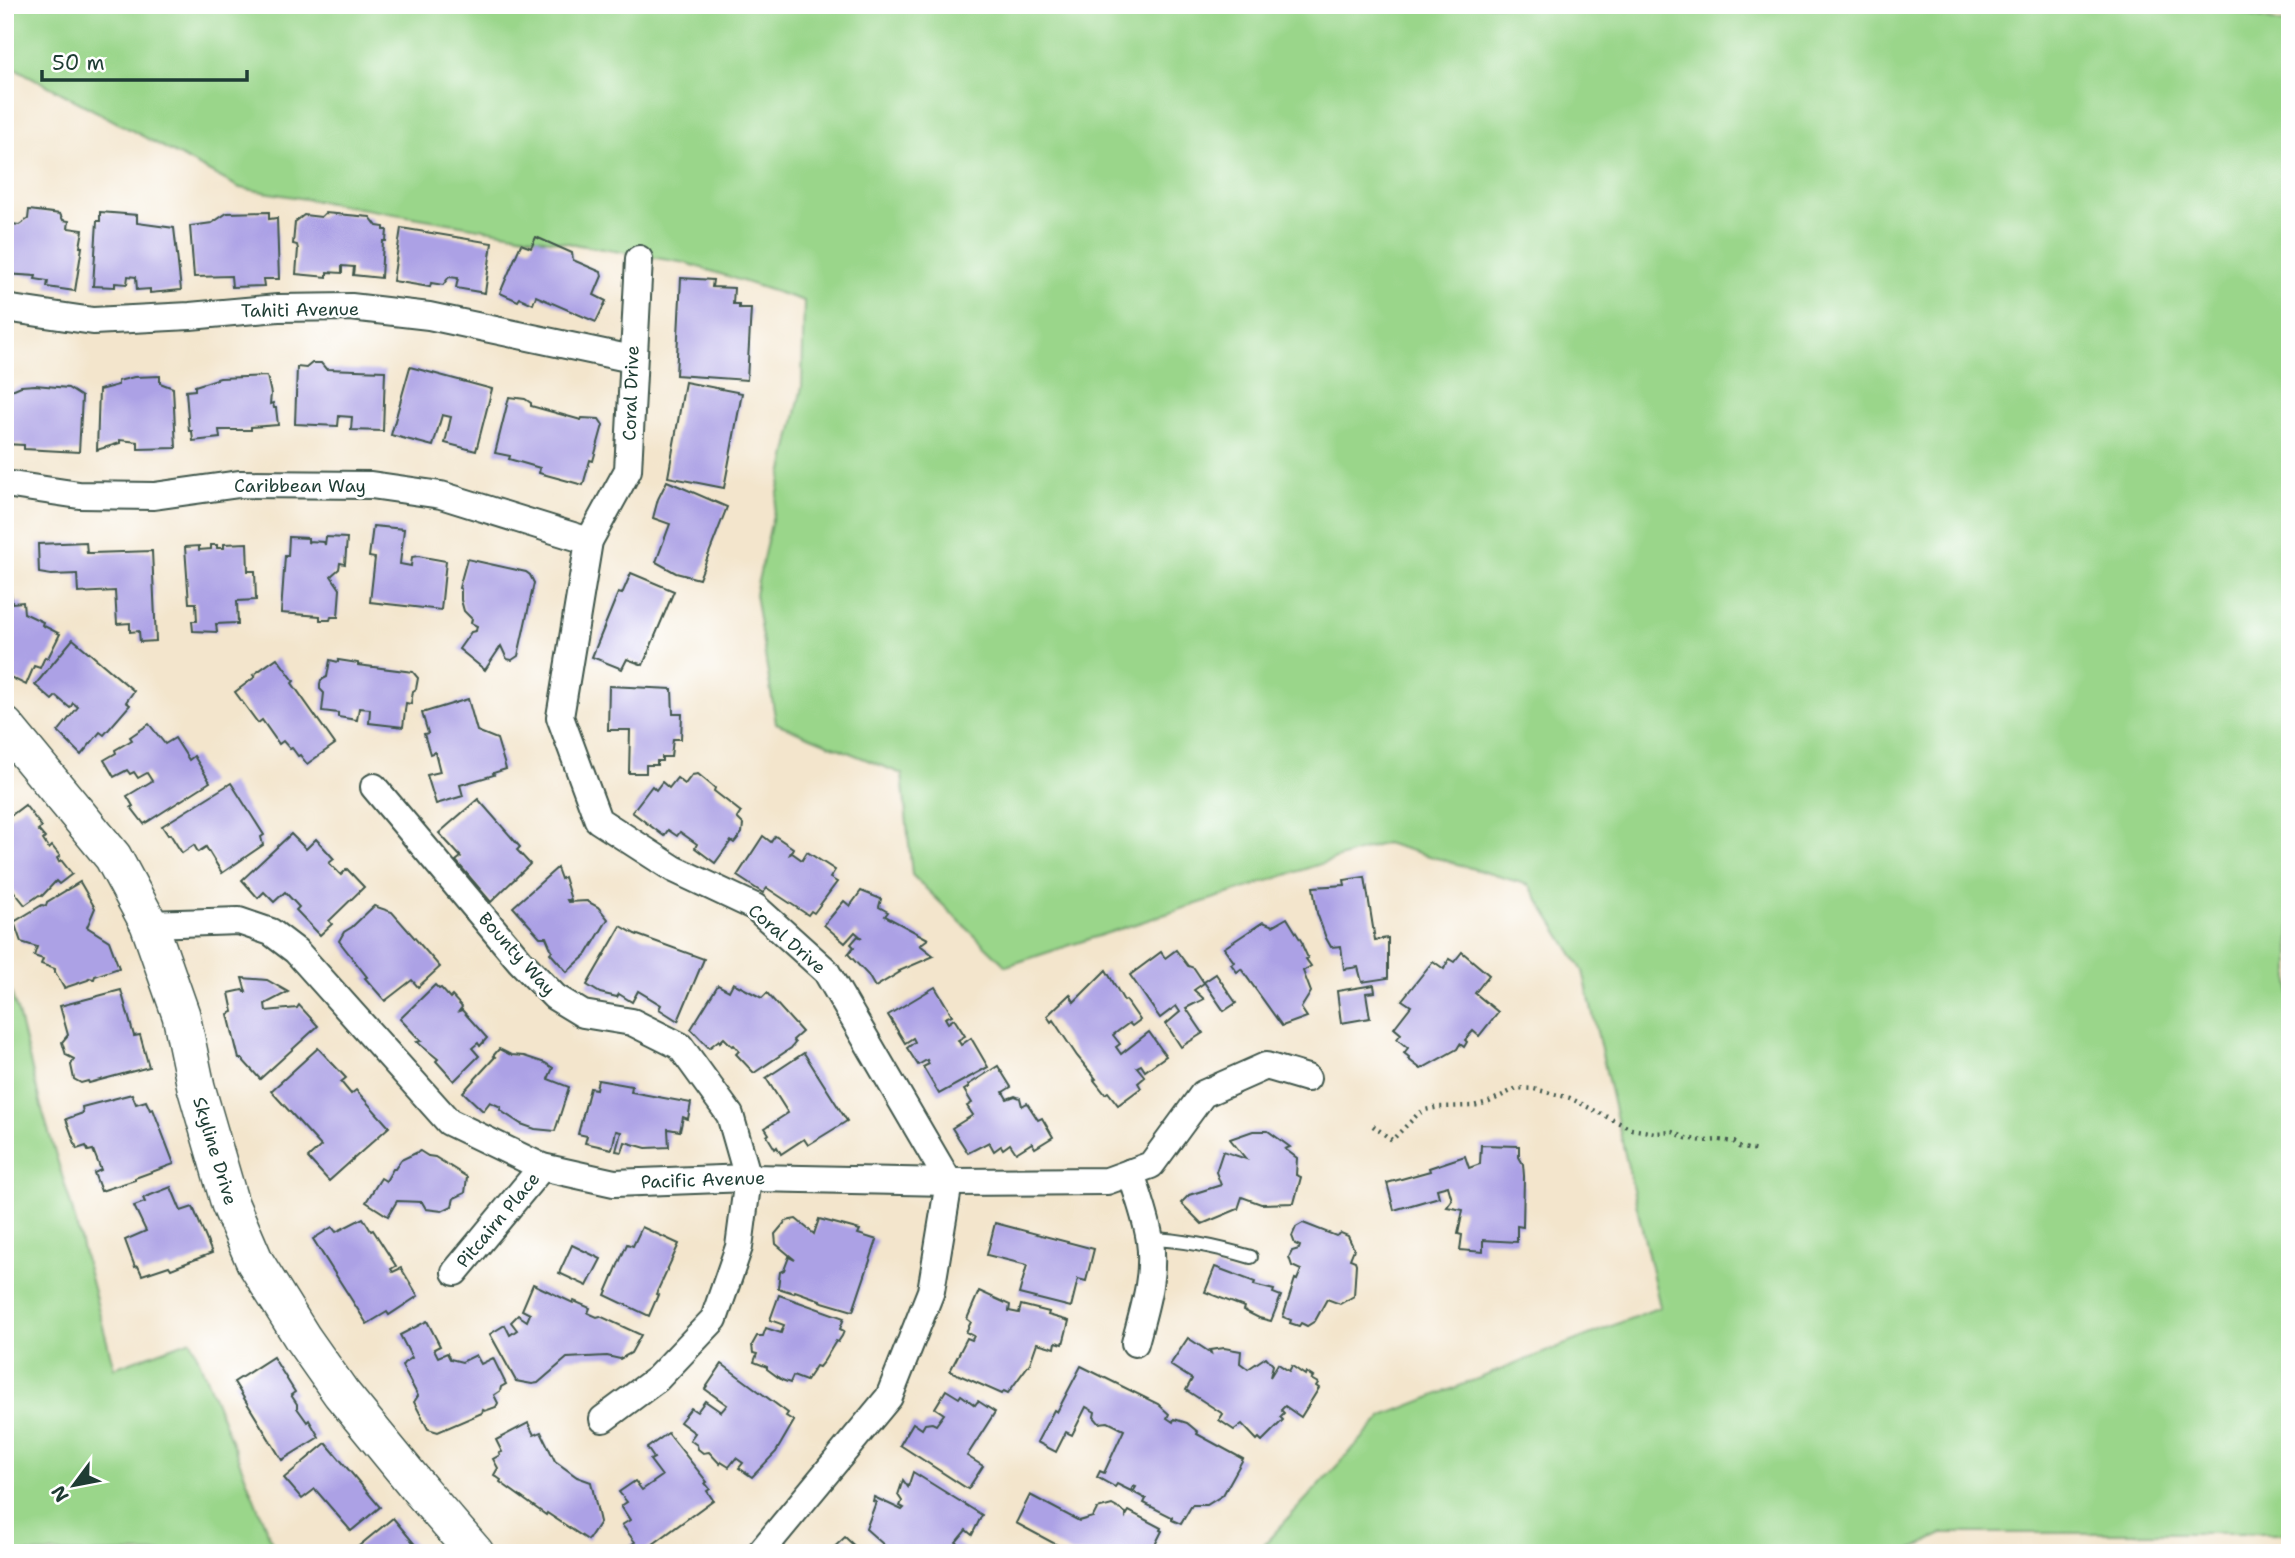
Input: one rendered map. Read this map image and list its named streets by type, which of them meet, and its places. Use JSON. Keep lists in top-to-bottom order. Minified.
{"streets":{"street":["Tahiti Avenue","Coral Drive","Caribbean Way","Bounty Way","Skyline Drive","Pacific Avenue","Pitcairn Place"]},"crossings":[["Tahiti Avenue","Coral Drive"],["Coral Drive","Caribbean Way"],["Coral Drive","Pacific Avenue"],["Bounty Way","Pacific Avenue"],["Skyline Drive","Pacific Avenue"],["Pacific Avenue","Pitcairn Place"]],"scale_bar":"50 m","north":"bottom left"}
